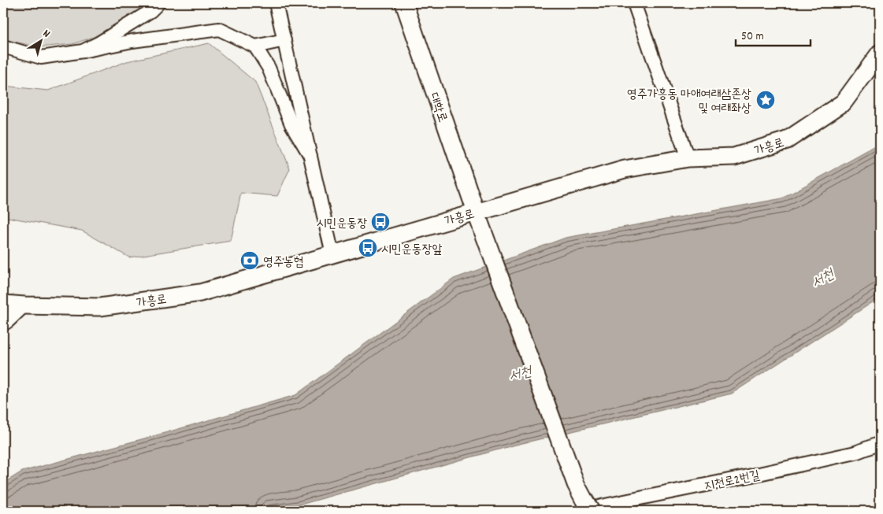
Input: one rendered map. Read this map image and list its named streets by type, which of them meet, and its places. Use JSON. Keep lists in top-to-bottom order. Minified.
{"streets":{"main road":["대학로","가흥로"],"street":["지천로2번길"]},"crossings":[["대학로","가흥로"],["대학로","지천로2번길"]],"water":["서천"],"places":{"place":["영주가흥동 마애여래삼존상 및 여래좌상"],"bus stop":["시민운동장","시민운동장앞"],"bank":["영주농협"]},"scale_bar":"50 m","north":"top right"}
